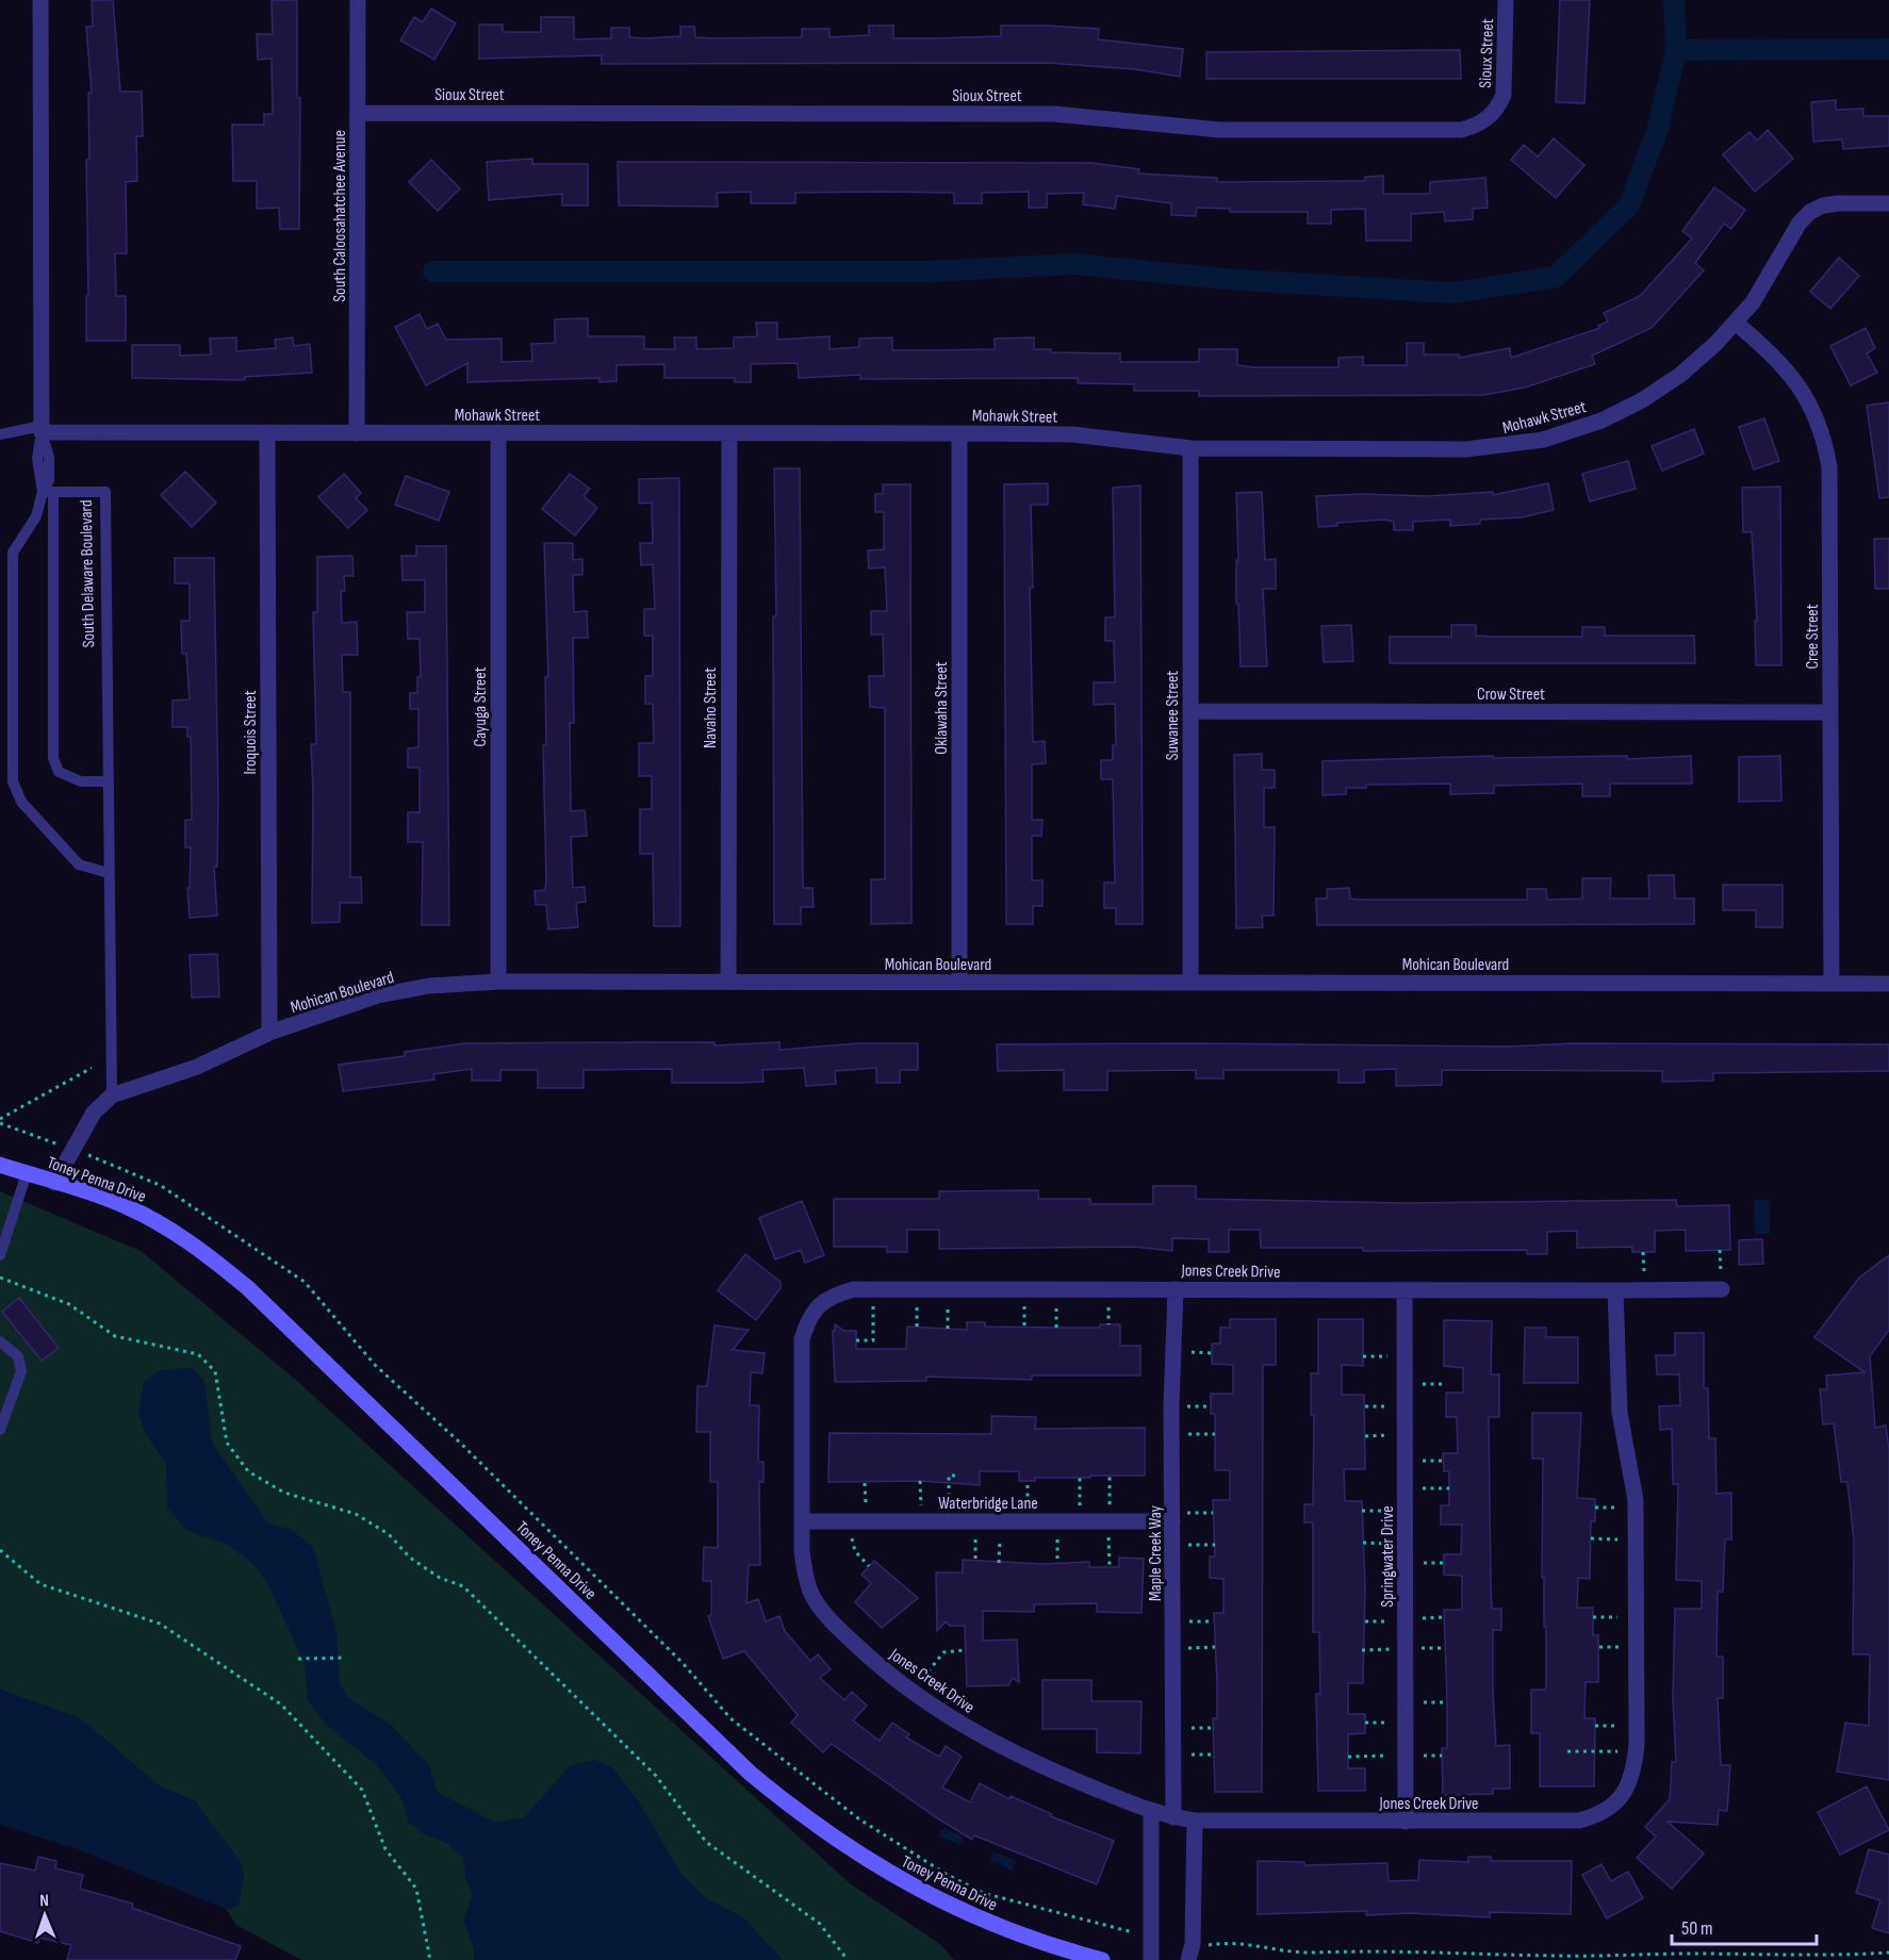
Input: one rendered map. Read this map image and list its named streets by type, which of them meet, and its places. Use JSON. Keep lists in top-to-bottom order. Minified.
{"streets":{"street":["Sioux Street","South Caloosahatchee Avenue","Mohawk Street","Cree Street","Crow Street","Cayuga Street","Navaho Street","Oklawaha Street","Suwanee Street","Iroquois Street","Mohican Boulevard","Toney Penna Drive","Jones Creek Drive","Waterbridge Lane","Maple Creek Way","Springwater Drive"],"lane":["South Delaware Boulevard"]},"crossings":[["Sioux Street","South Caloosahatchee Avenue"],["South Caloosahatchee Avenue","Mohawk Street"],["Mohawk Street","Cree Street"],["Mohawk Street","Cayuga Street"],["Mohawk Street","Navaho Street"],["Mohawk Street","Oklawaha Street"],["Mohawk Street","Suwanee Street"],["Mohawk Street","Iroquois Street"],["South Delaware Boulevard","Mohican Boulevard"],["Cree Street","Crow Street"],["Cree Street","Mohican Boulevard"],["Crow Street","Suwanee Street"],["Cayuga Street","Mohican Boulevard"],["Navaho Street","Mohican Boulevard"],["Oklawaha Street","Mohican Boulevard"],["Suwanee Street","Mohican Boulevard"],["Iroquois Street","Mohican Boulevard"],["Mohican Boulevard","Toney Penna Drive"],["Jones Creek Drive","Waterbridge Lane"],["Jones Creek Drive","Maple Creek Way"],["Jones Creek Drive","Springwater Drive"],["Waterbridge Lane","Maple Creek Way"]],"scale_bar":"50 m","north":"top"}
